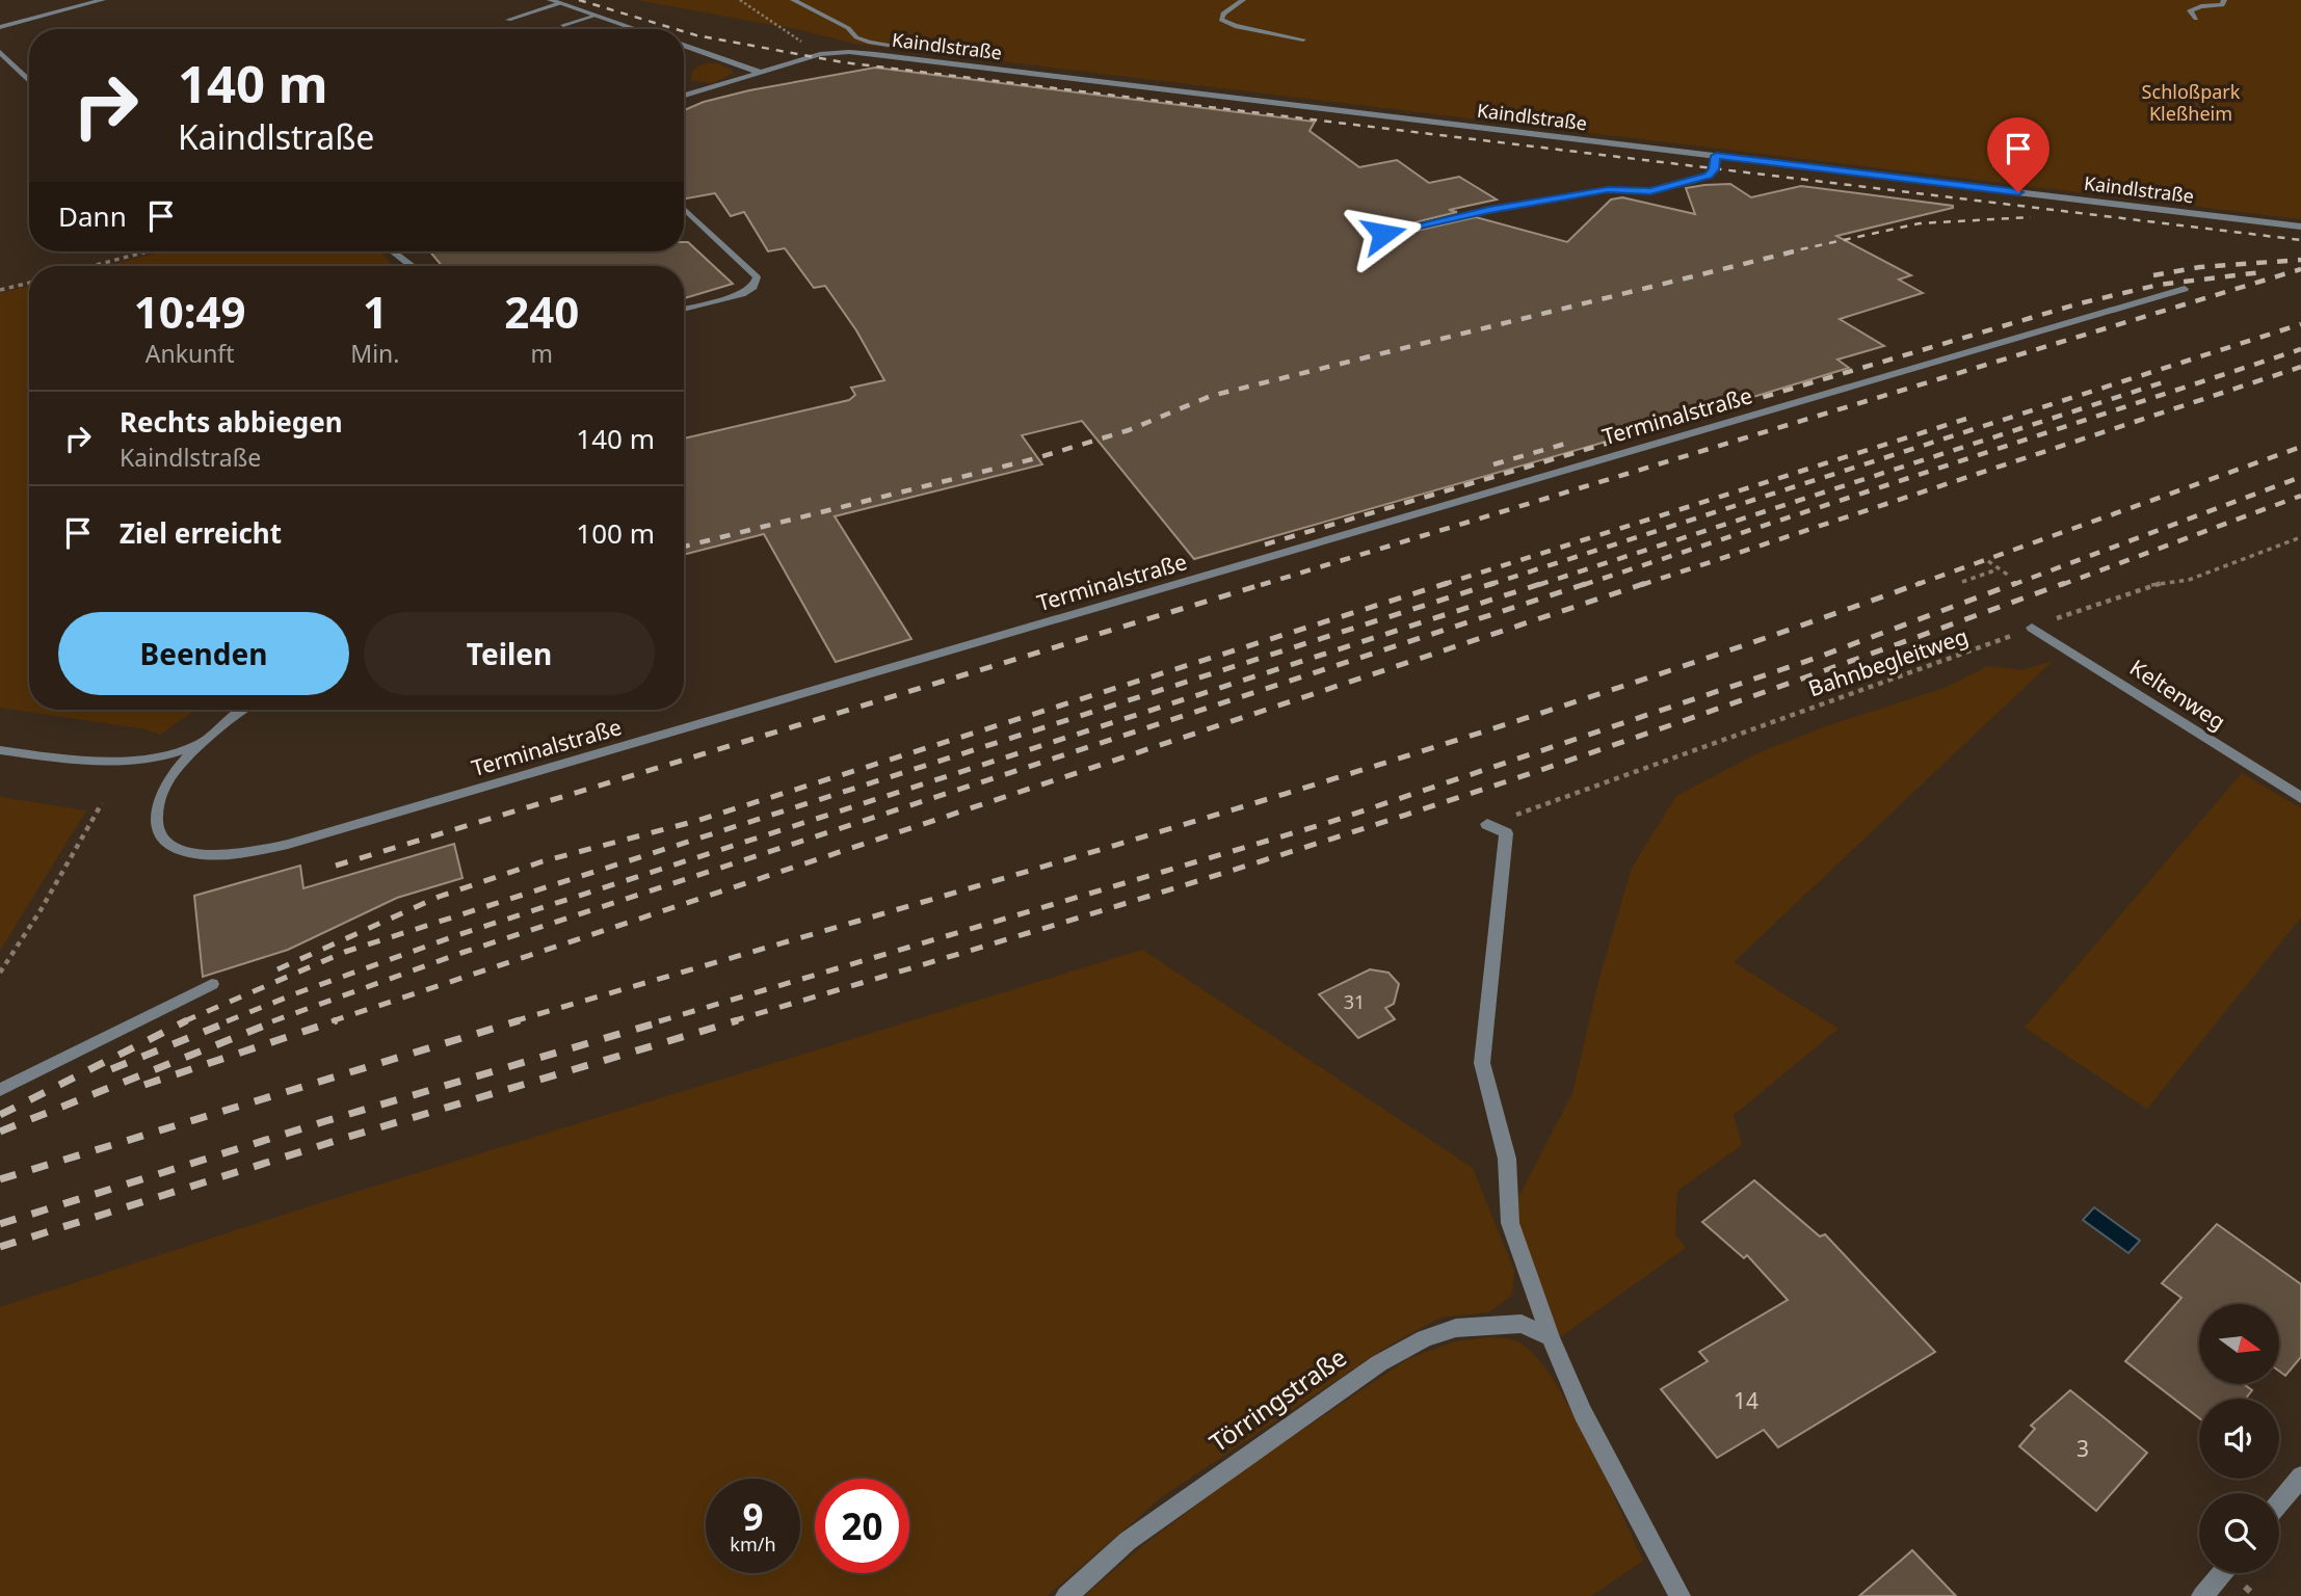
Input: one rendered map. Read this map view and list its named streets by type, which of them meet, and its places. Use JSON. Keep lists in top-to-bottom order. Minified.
{"streets":{"street":["Kaindlstraße","Keltenweg","Törringstraße"],"lane":["Terminalstraße"],"path":["Bahnbegleitweg"]},"crossings":[["Bahnbegleitweg","Keltenweg"]],"parks":["Schloßpark Kleßheim"],"house_numbers":["31","14","3"],"north":"right","page":{"turn":["140 m","Kaindlstraße"],"then":"Dann","eta":["10:49","Ankunft","1","Min.","240","m"],"list":[{"name":"Rechts abbiegen","note":"Kaindlstraße","value":"140 m"},{"name":"Ziel erreicht","value":"100 m"}],"buttons":["Beenden","Teilen"],"speed":"9 km/h","limit":"20"}}
